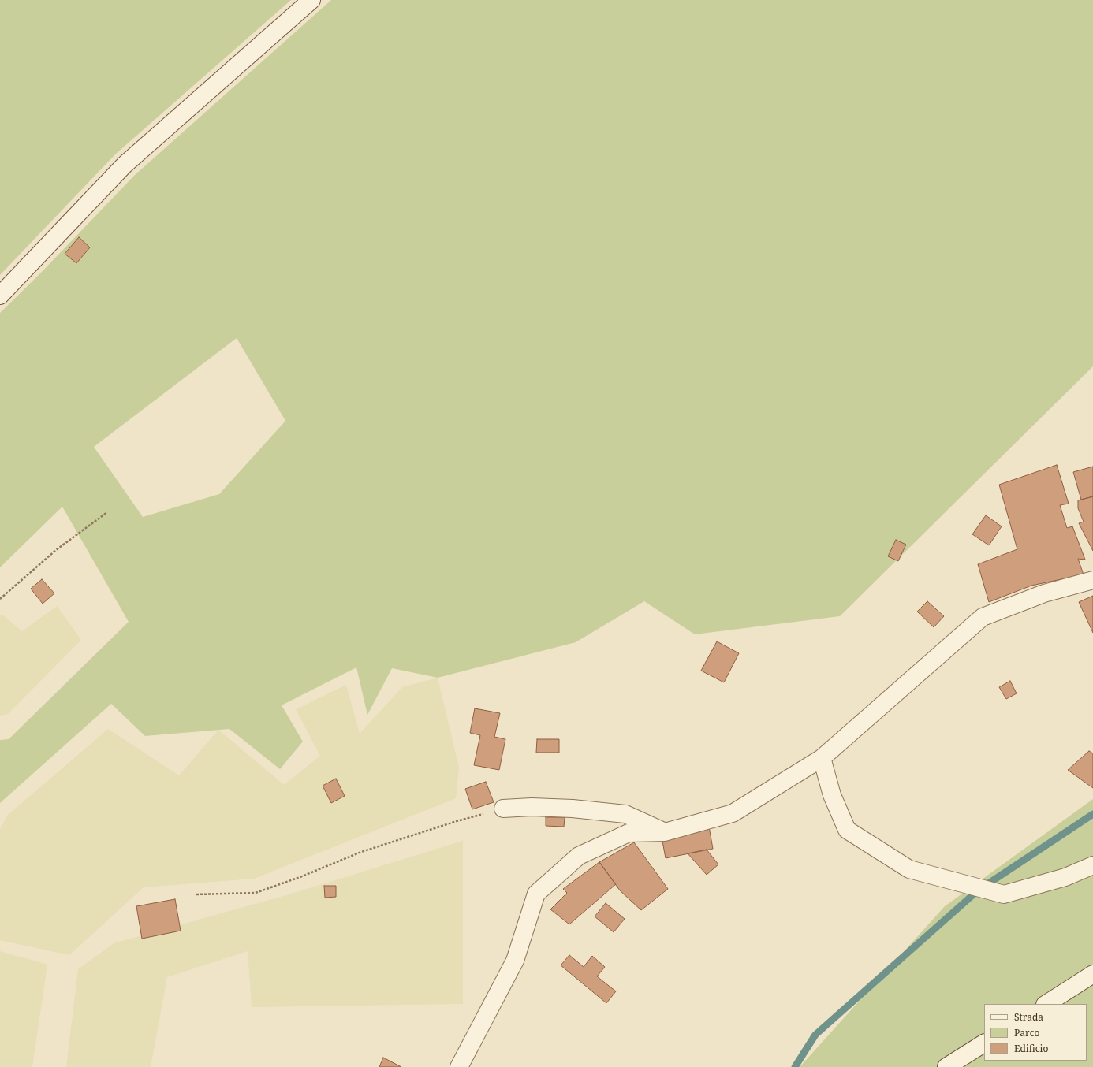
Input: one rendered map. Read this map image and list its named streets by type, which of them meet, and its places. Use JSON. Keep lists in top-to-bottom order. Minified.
{"legend":["Strada","Parco","Edificio"]}
